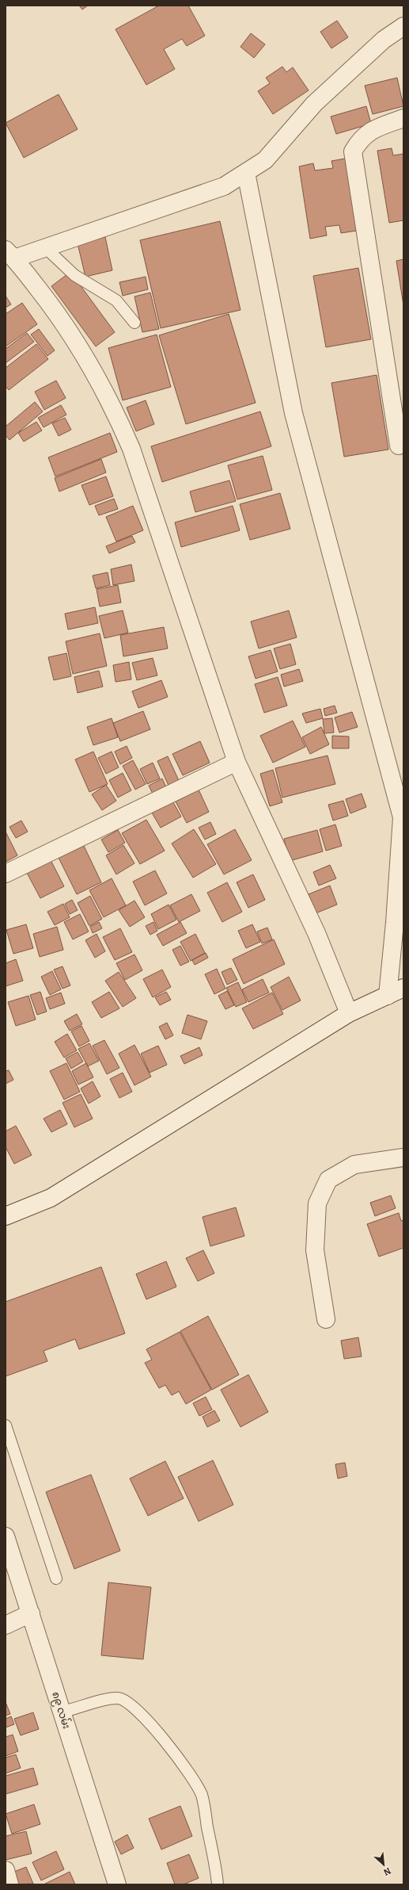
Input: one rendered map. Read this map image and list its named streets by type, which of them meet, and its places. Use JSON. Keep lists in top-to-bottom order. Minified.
{"streets":{"street":["၈၉ လမ်း"]},"north":"bottom right"}
